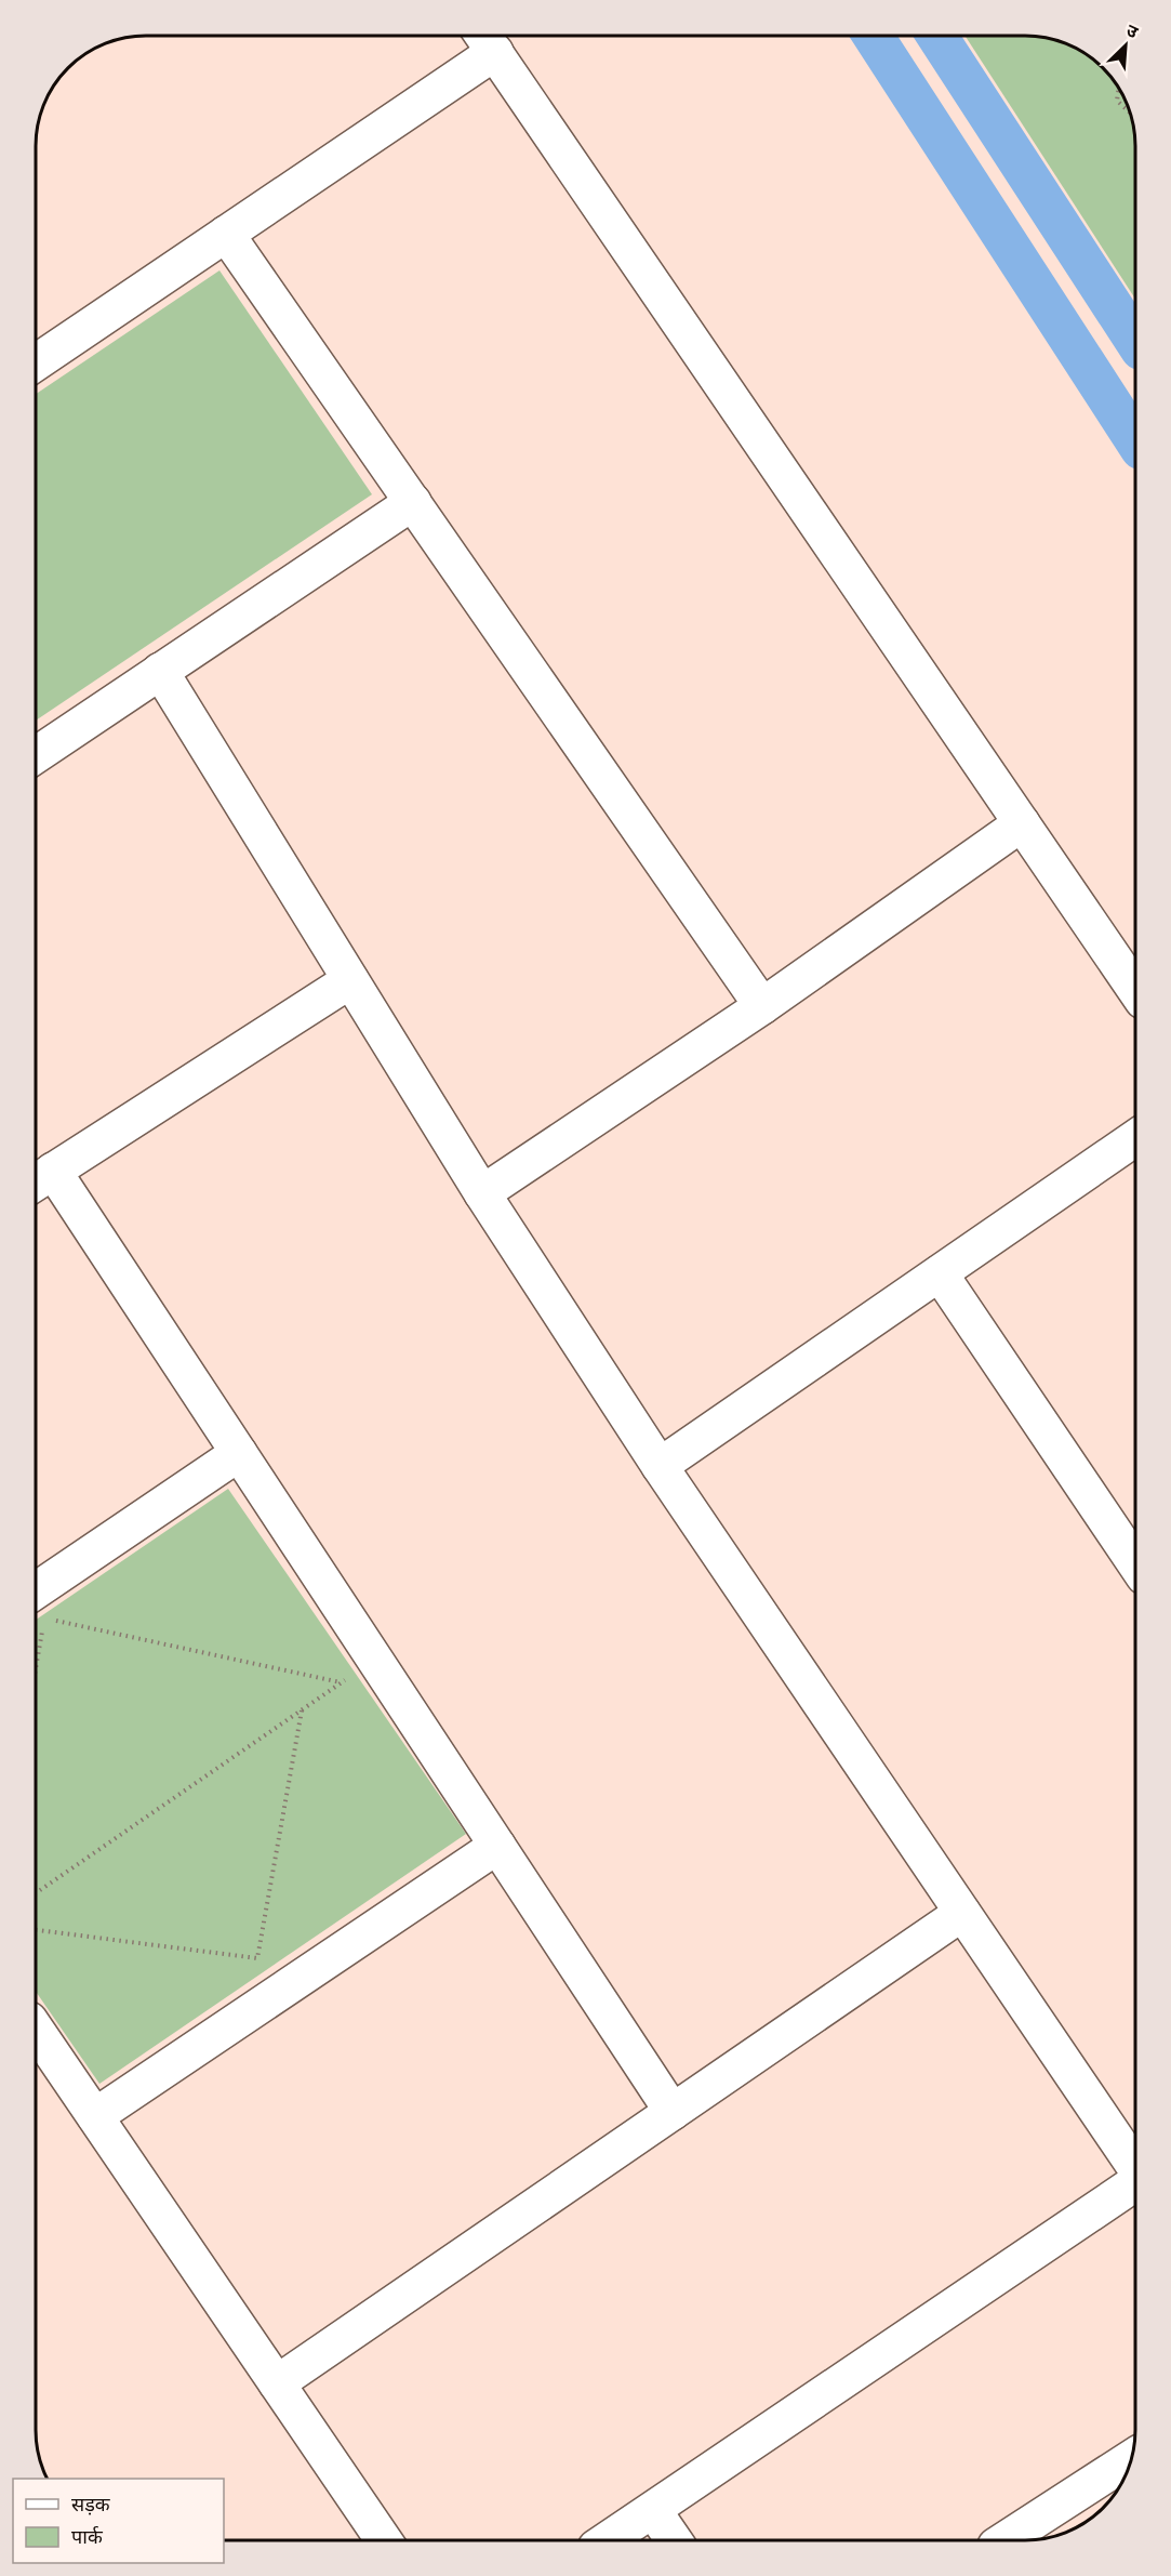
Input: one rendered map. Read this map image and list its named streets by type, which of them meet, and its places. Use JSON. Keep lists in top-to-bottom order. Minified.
{"legend":["सड़क","पार्क"],"north":"top right"}
